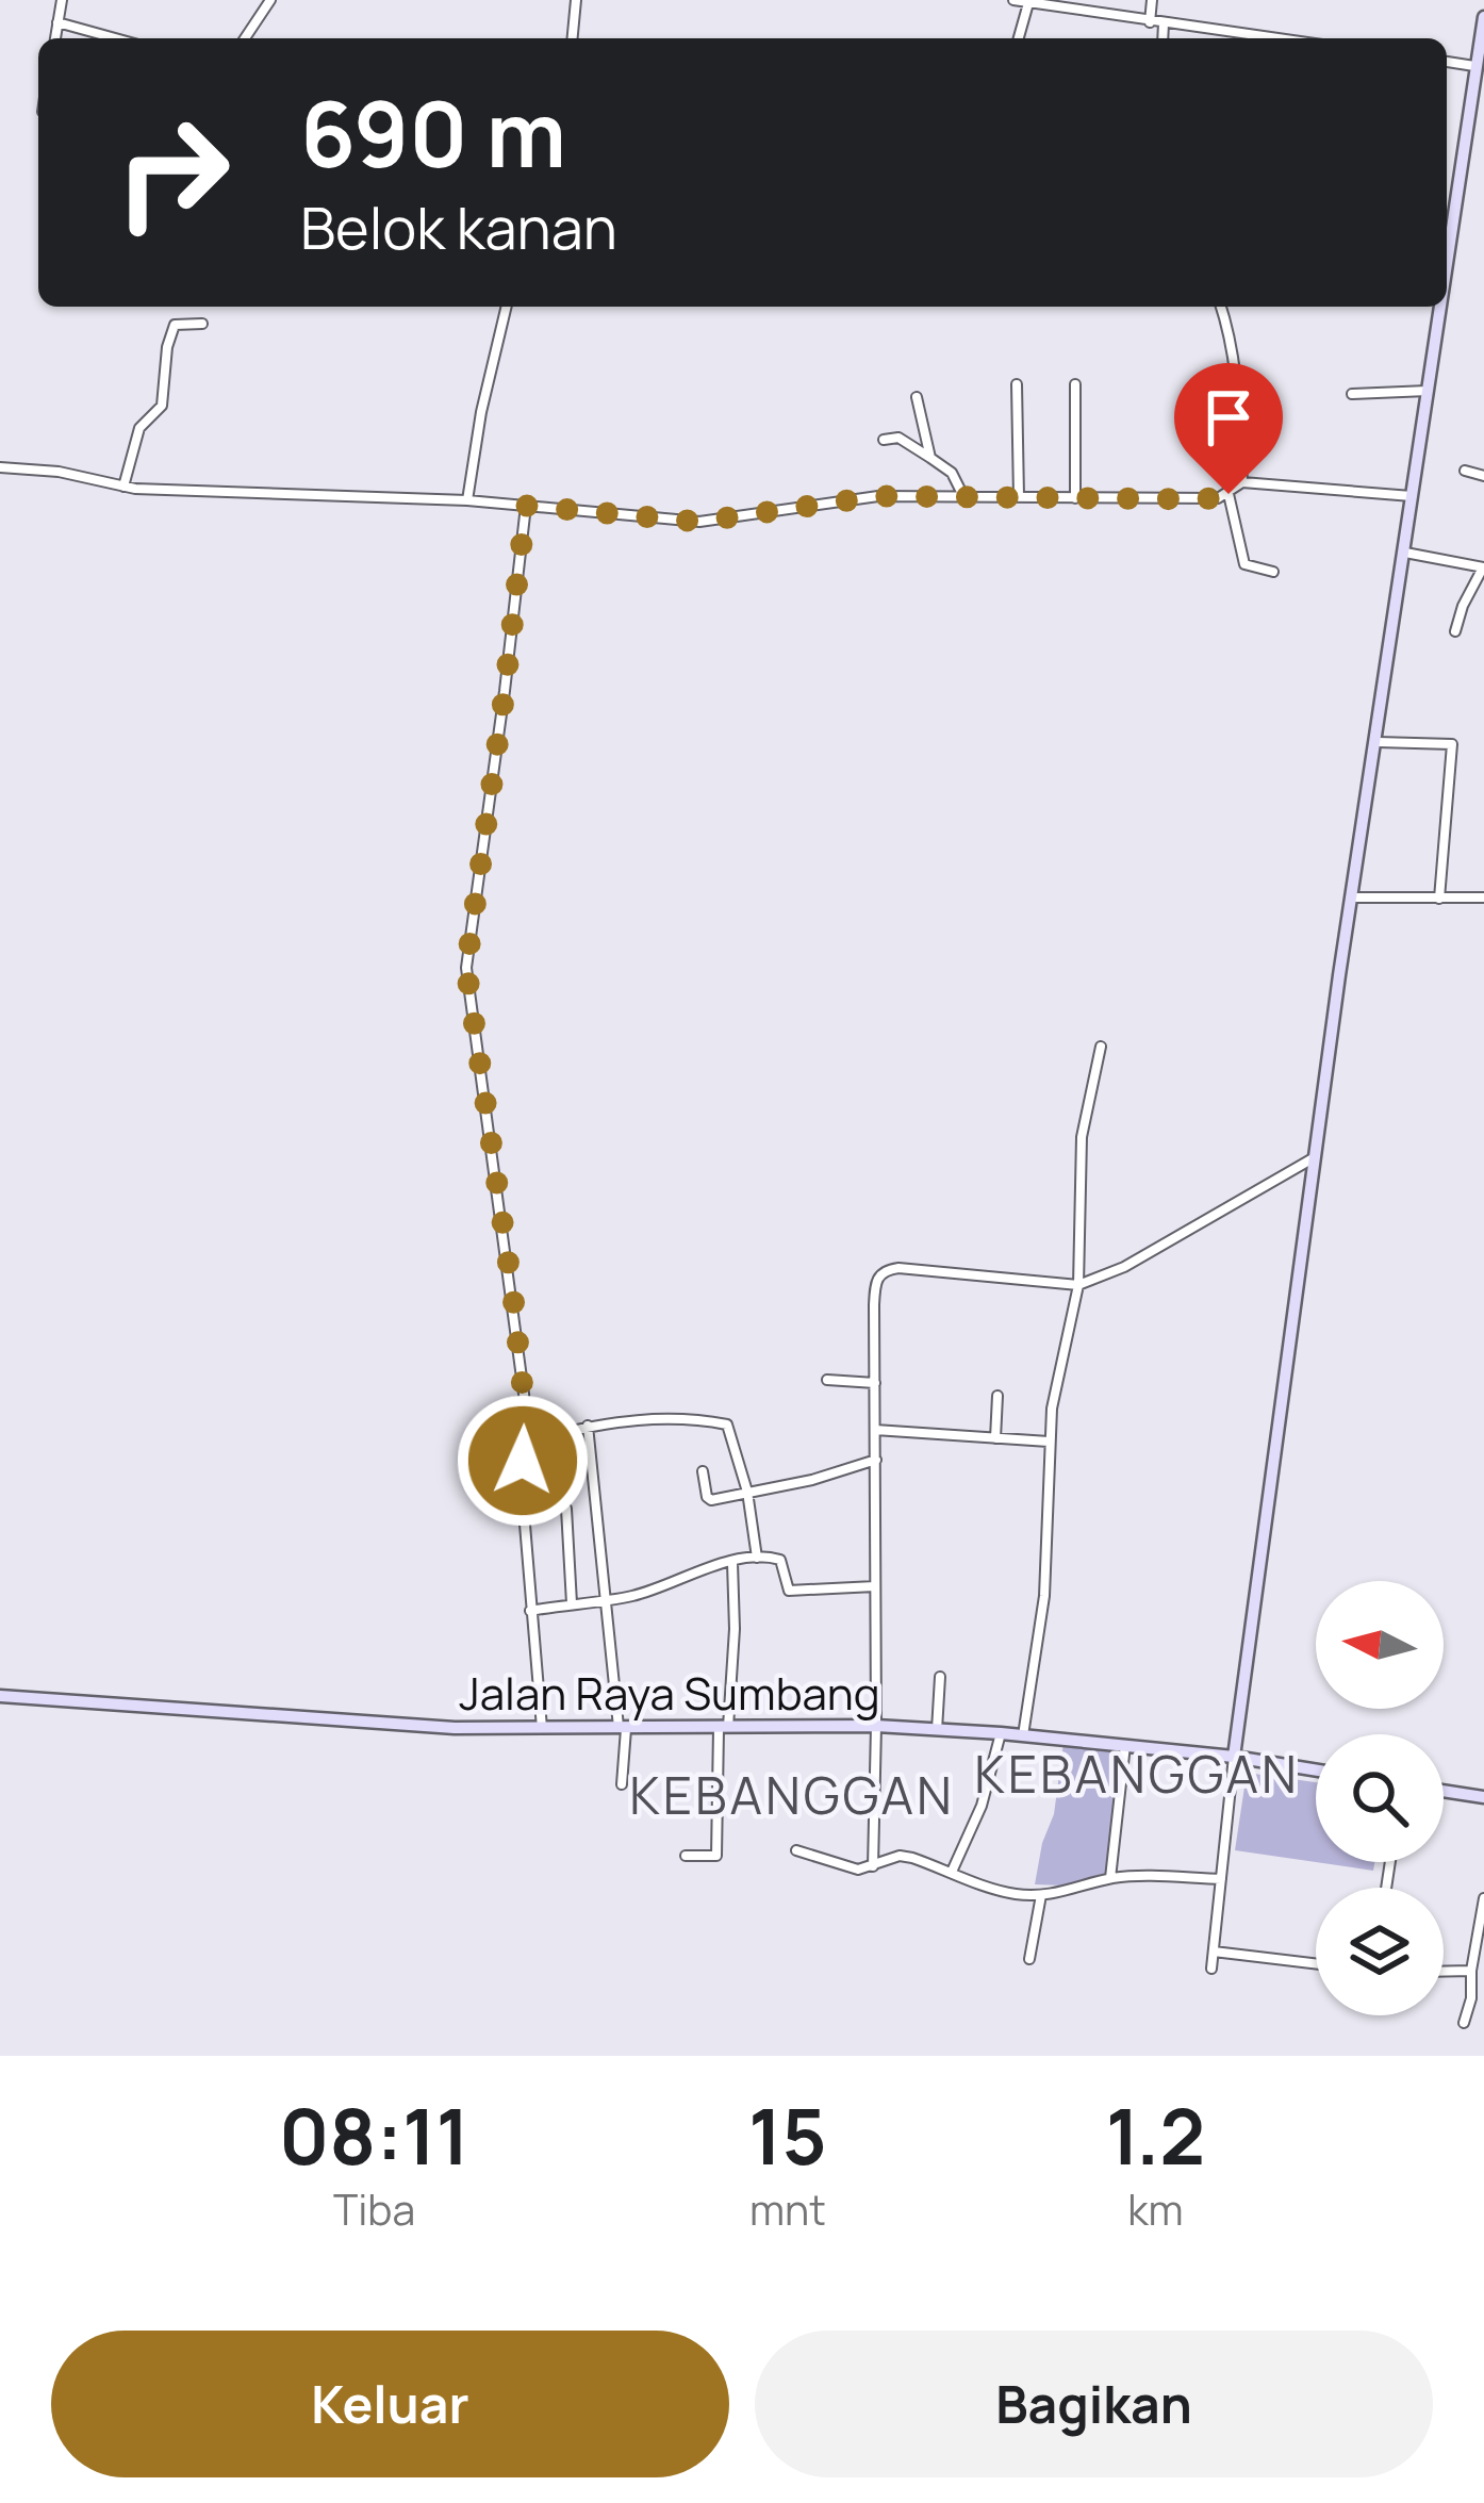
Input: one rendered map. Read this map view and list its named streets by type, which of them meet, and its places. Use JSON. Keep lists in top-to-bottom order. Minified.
{"streets":{"street":["Jalan Raya Sumbang"]},"districts":["KEBANGGAN","KEBANGGAN"],"north":"left","page":{"turn":["690 m","Belok kanan"],"eta":["08:11","Tiba","15","mnt","1.2","km"],"buttons":["Keluar","Bagikan"]}}
